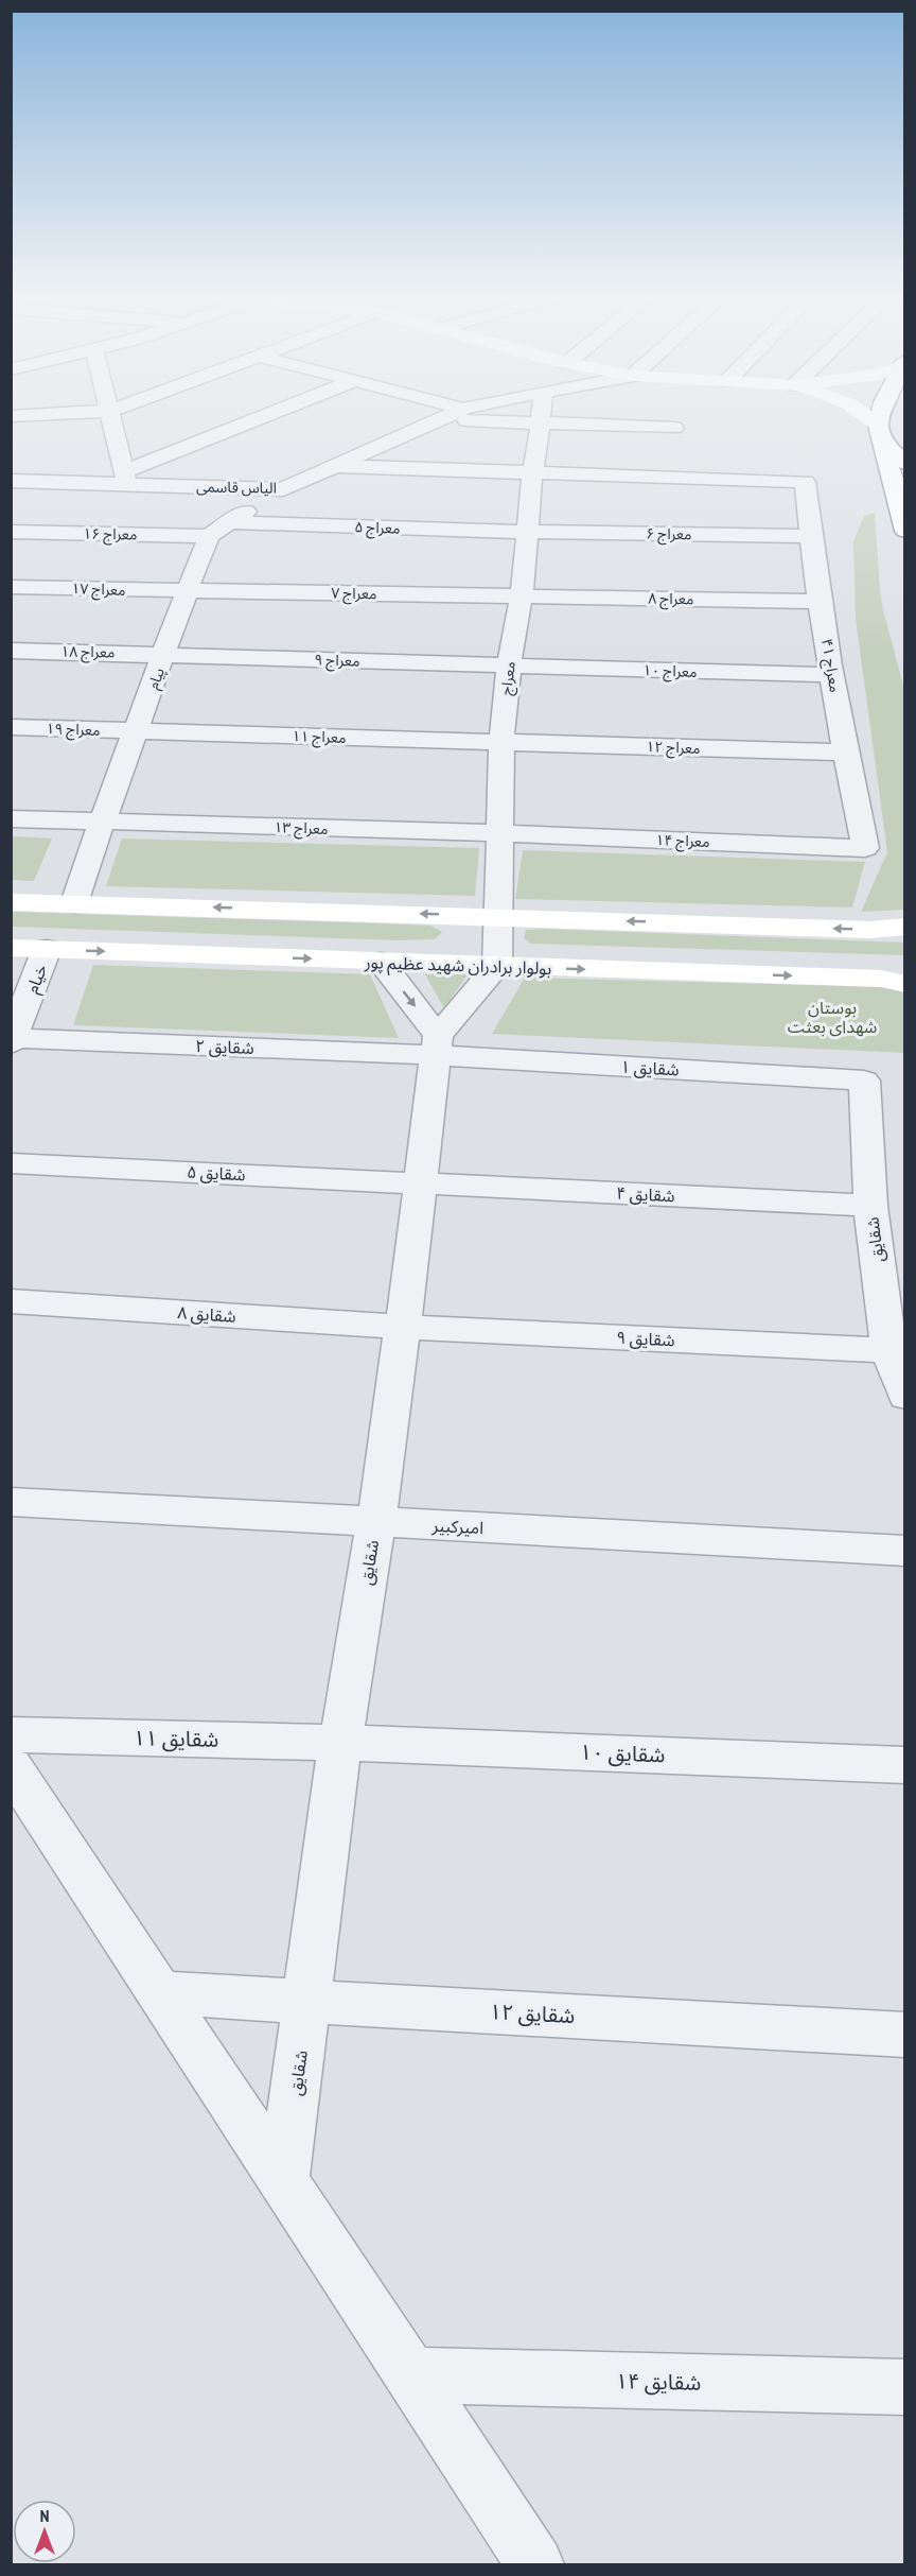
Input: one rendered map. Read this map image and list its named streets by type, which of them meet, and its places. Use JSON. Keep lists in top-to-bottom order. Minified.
{"streets":{"main road":["بولوار برادران شهید عظیم‌ پور"],"street":["الیاس قاسمی","معراج ۵","معراج ۱۶","معراج ۶","معراج ۱۷","معراج ۷","معراج ۸","معراج ۱۸","معراج ۹","معراج ۴۱","معراج ۱۰","پیام","معراج","معراج ۱۹","معراج ۱۱","معراج ۱۲","معراج ۱۳","معراج ۱۴","خیام","شقایق ۲","شقایق ۱","شقایق ۵","شقایق ۴","شقایق","شقایق ۸","شقایق ۹","امیرکبیر","شقایق ۱۱","شقایق ۱۰","شقایق ۱۲","شقایق ۱۴"]},"crossings":[["معراج ۵","معراج ۱۶"],["معراج ۵","معراج ۶"],["معراج ۵","پیام"],["معراج ۵","معراج"],["معراج ۱۶","پیام"],["معراج ۶","معراج ۴۱"],["معراج ۶","معراج"],["معراج ۱۷","معراج ۷"],["معراج ۱۷","پیام"],["معراج ۷","معراج ۸"],["معراج ۷","پیام"],["معراج ۷","معراج"],["معراج ۸","معراج ۴۱"],["معراج ۸","معراج"],["معراج ۱۸","معراج ۹"],["معراج ۱۸","پیام"],["معراج ۹","معراج ۱۰"],["معراج ۹","پیام"],["معراج ۹","معراج"],["معراج ۴۱","معراج ۱۰"],["معراج ۴۱","معراج"],["معراج ۴۱","معراج ۱۲"],["معراج ۴۱","معراج ۱۴"],["معراج ۱۰","معراج"],["پیام","معراج ۱۹"],["پیام","معراج ۱۱"],["پیام","معراج ۱۳"],["معراج","معراج ۱۱"],["معراج","معراج ۱۲"],["معراج","معراج ۱۳"],["معراج","معراج ۱۴"],["معراج","بولوار برادران شهید عظیم‌ پور"],["معراج ۱۹","معراج ۱۱"],["معراج ۱۱","معراج ۱۲"],["معراج ۱۳","معراج ۱۴"],["بولوار برادران شهید عظیم‌ پور","خیام"],["خیام","شقایق ۲"],["شقایق ۲","شقایق ۱"],["شقایق ۲","شقایق"],["شقایق ۱","شقایق"],["شقایق ۵","شقایق ۴"],["شقایق ۵","شقایق"],["شقایق ۴","شقایق"],["شقایق","شقایق ۸"],["شقایق","شقایق ۹"],["شقایق","امیرکبیر"],["شقایق","شقایق ۱۱"],["شقایق","شقایق ۱۰"],["شقایق","شقایق ۱۲"],["شقایق ۸","شقایق ۹"],["شقایق ۱۱","شقایق ۱۰"]],"parks":["بوستان شهدای بعثت"],"north":"top"}
